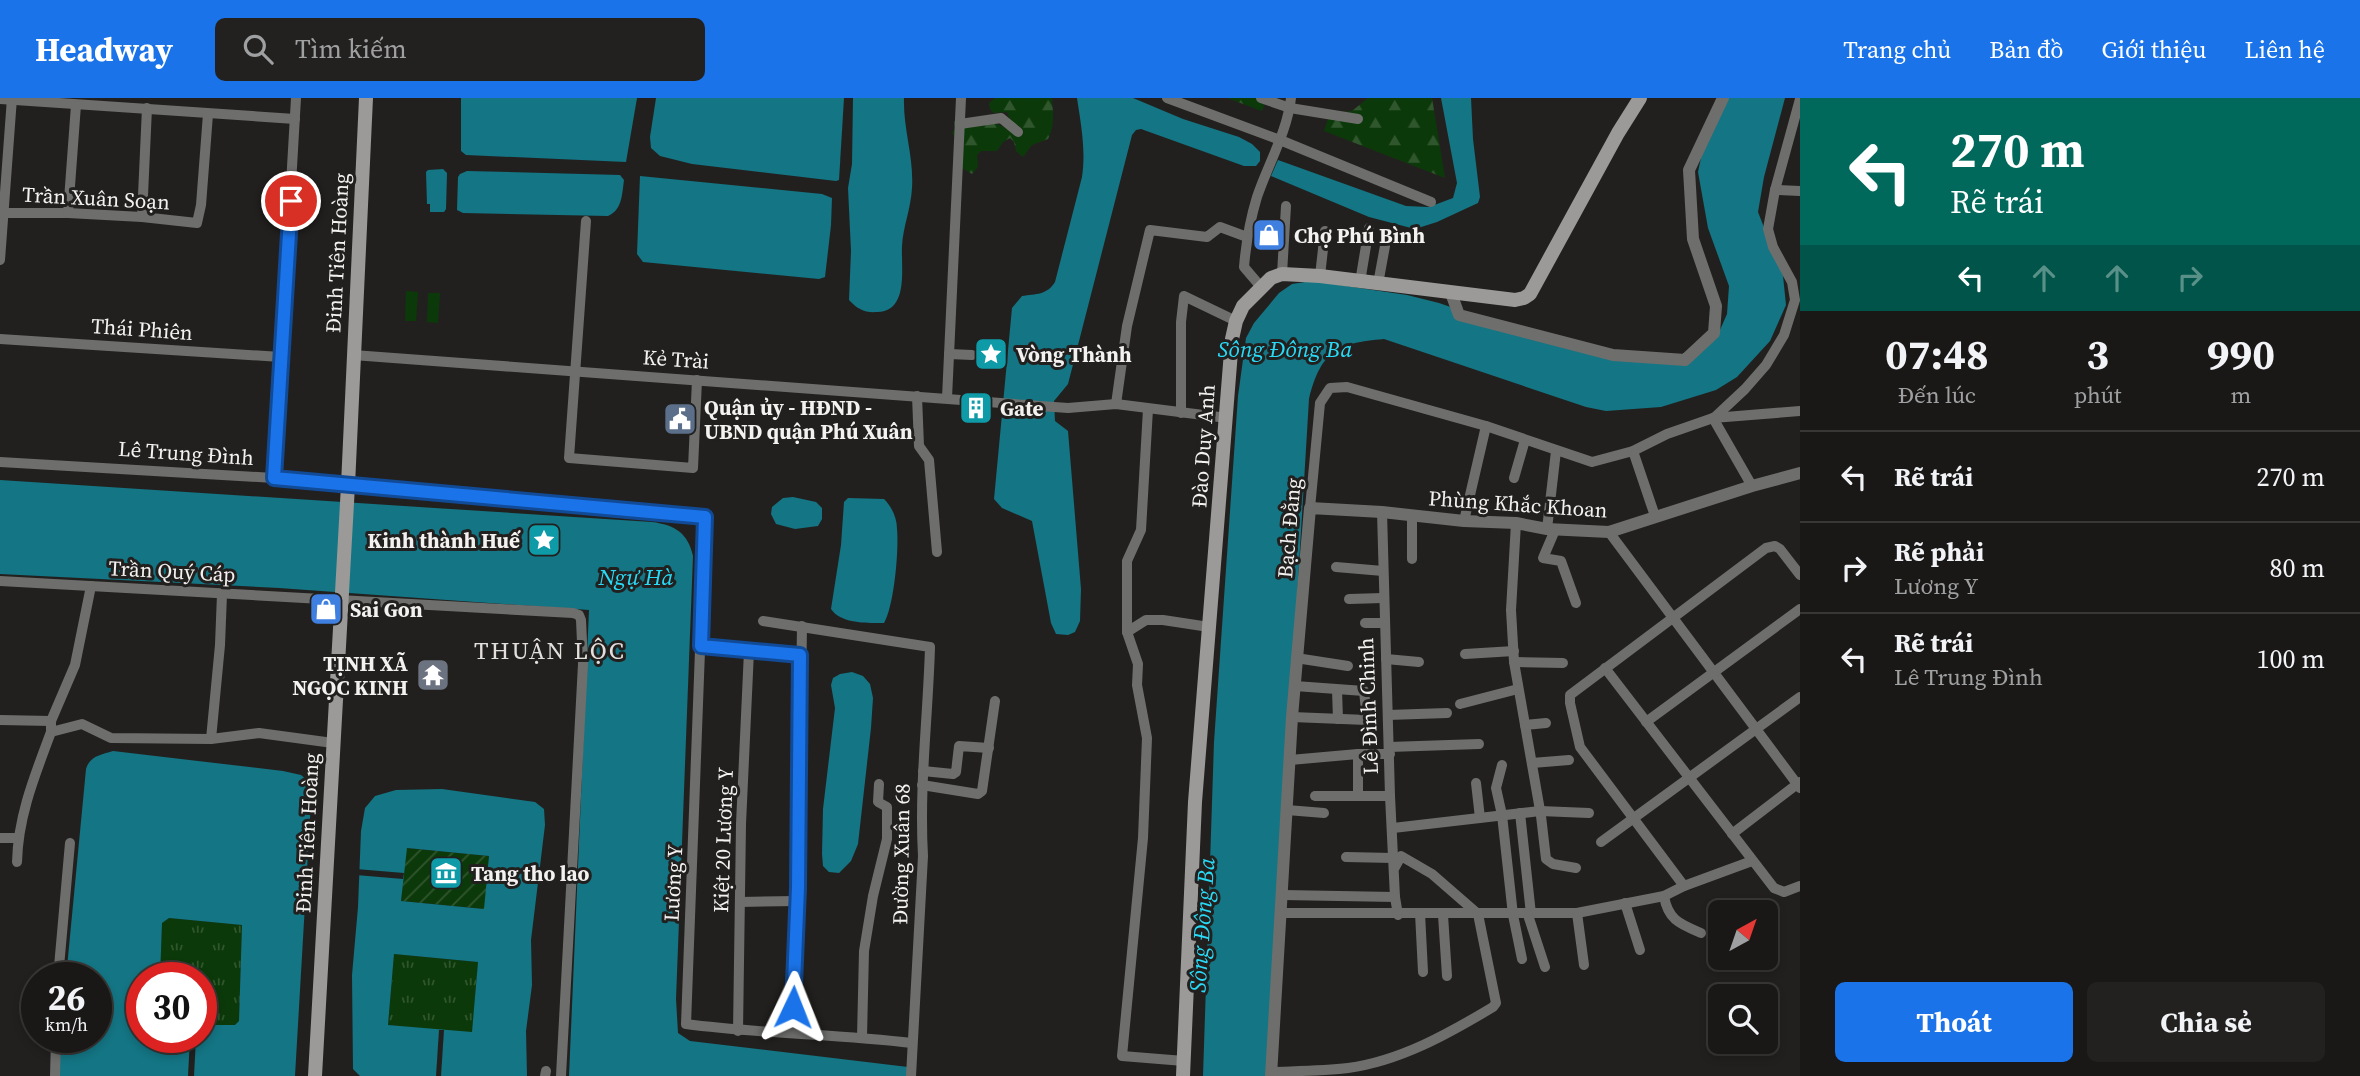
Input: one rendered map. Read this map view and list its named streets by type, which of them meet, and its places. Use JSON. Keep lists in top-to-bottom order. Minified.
{"streets":{"main road":["Đinh Tiên Hoàng","Đào Duy Anh"],"street":["Trần Xuân Soạn","Thái Phiên","Kẻ Trài","Lê Trung Đình","Phùng Khắc Khoan","Bạch Đằng","Trần Quý Cáp","Lê Đình Chinh","Kiệt 20 Lương Y","Đường Xuân 68","Lương Y"]},"crossings":[["Đinh Tiên Hoàng","Kẻ Trài"],["Đinh Tiên Hoàng","Lê Trung Đình"],["Đinh Tiên Hoàng","Trần Quý Cáp"],["Lê Trung Đình","Lương Y"],["Phùng Khắc Khoan","Bạch Đằng"],["Phùng Khắc Khoan","Lê Đình Chinh"],["Kiệt 20 Lương Y","Lương Y"],["Đường Xuân 68","Lương Y"]],"districts":["THUẬN LỘC"],"water":["Sông Đông Ba","Ngự Hà"],"places":{"shop":["Chợ Phú Bình","Sai Gon"],"place":["Vòng Thành","Kinh thành Huế"],"building":["Gate"],"public building":["Quận ủy - HĐND - UBND quận Phú Xuân"],"temple":["TỊNH XÃ NGỌC KINH"],"museum":["Tang tho lao"]},"north":"top right","page":{"header":"Headway","search":"Tìm kiếm","nav":["Trang chủ","Bản đồ","Giới thiệu","Liên hệ"],"turn":["270 m","Rẽ trái"],"eta":["07:48","Đến lúc","3","phút","990","m"],"list":[{"name":"Rẽ trái","value":"270 m"},{"name":"Rẽ phải","note":"Lương Y","value":"80 m"},{"name":"Rẽ trái","note":"Lê Trung Đình","value":"100 m"}],"speed":"26 km/h","limit":"30","buttons":["Thoát","Chia sẻ"]}}
